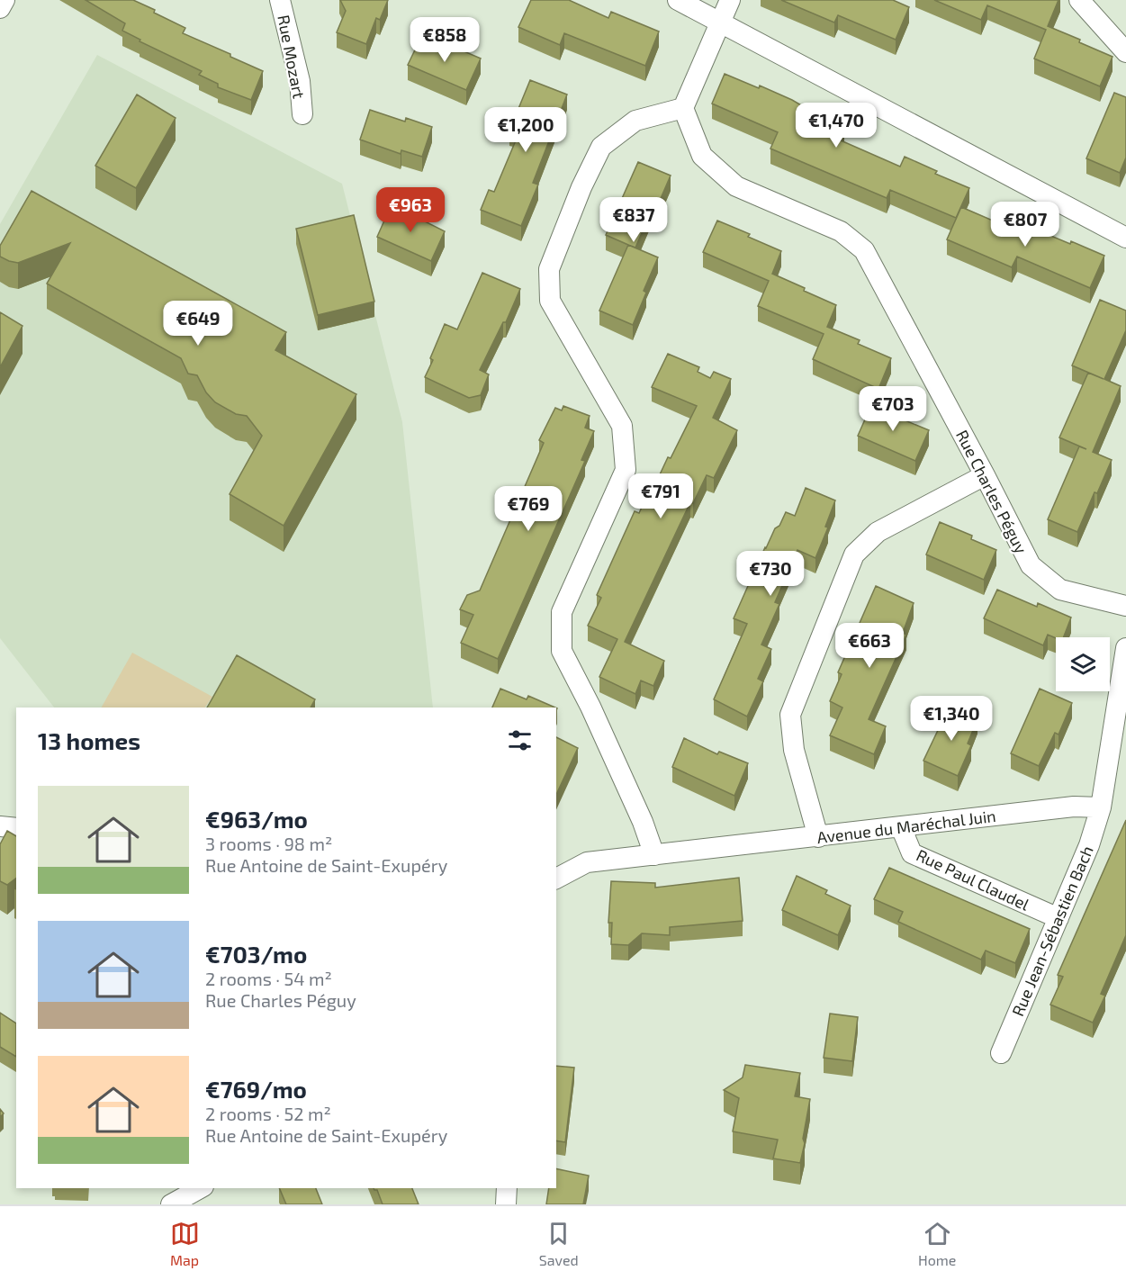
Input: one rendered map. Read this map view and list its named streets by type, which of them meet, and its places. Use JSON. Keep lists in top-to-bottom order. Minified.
{"streets":{"street":["Rue Mozart","Rue Charles Péguy","Avenue du Maréchal Juin","Rue Paul Claudel","Rue Jean-Sébastien Bach"]},"crossings":[["Avenue du Maréchal Juin","Rue Paul Claudel"],["Avenue du Maréchal Juin","Rue Jean-Sébastien Bach"],["Rue Paul Claudel","Rue Jean-Sébastien Bach"]],"page":{"price":["€858","€1,470","€1,200","€963","€837","€807","€649","€703","€791","€769","€730","€663","€1,340"],"heading":"13 homes","list":[{"name":"€963/mo","note":"3 rooms · 98 m² · Rue Antoine de Saint-Exupéry"},{"name":"€703/mo","note":"2 rooms · 54 m² · Rue Charles Péguy"},{"name":"€769/mo","note":"2 rooms · 52 m² · Rue Antoine de Saint-Exupéry"}],"tabs":["Map","Saved","Home"]}}
